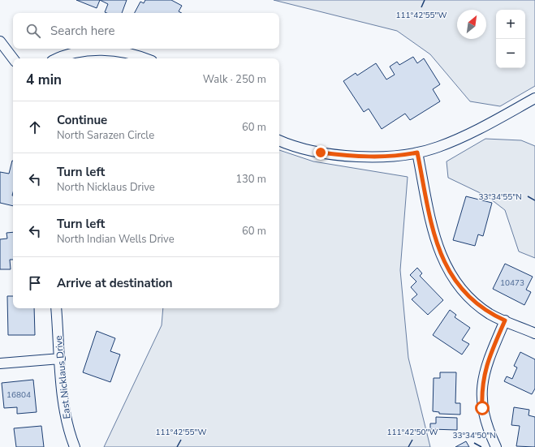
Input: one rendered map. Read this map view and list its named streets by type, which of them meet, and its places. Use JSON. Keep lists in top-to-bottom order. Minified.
{"streets":{"street":["East Nicklaus Drive"]},"house_numbers":["10473","16804"],"north":"top right","page":{"map_buttons":["+","−"],"search":"Search here","heading":["4 min","Walk · 250 m"],"list":[["Continue","North Sarazen Circle","60 m"],["Turn left","North Nicklaus Drive","130 m"],["Turn left","North Indian Wells Drive","60 m"],"Arrive at destination"]},"coordinates":["111°42'55\"W","33°34'55\"N","111°42'50\"W","33°34'50\"N"]}
